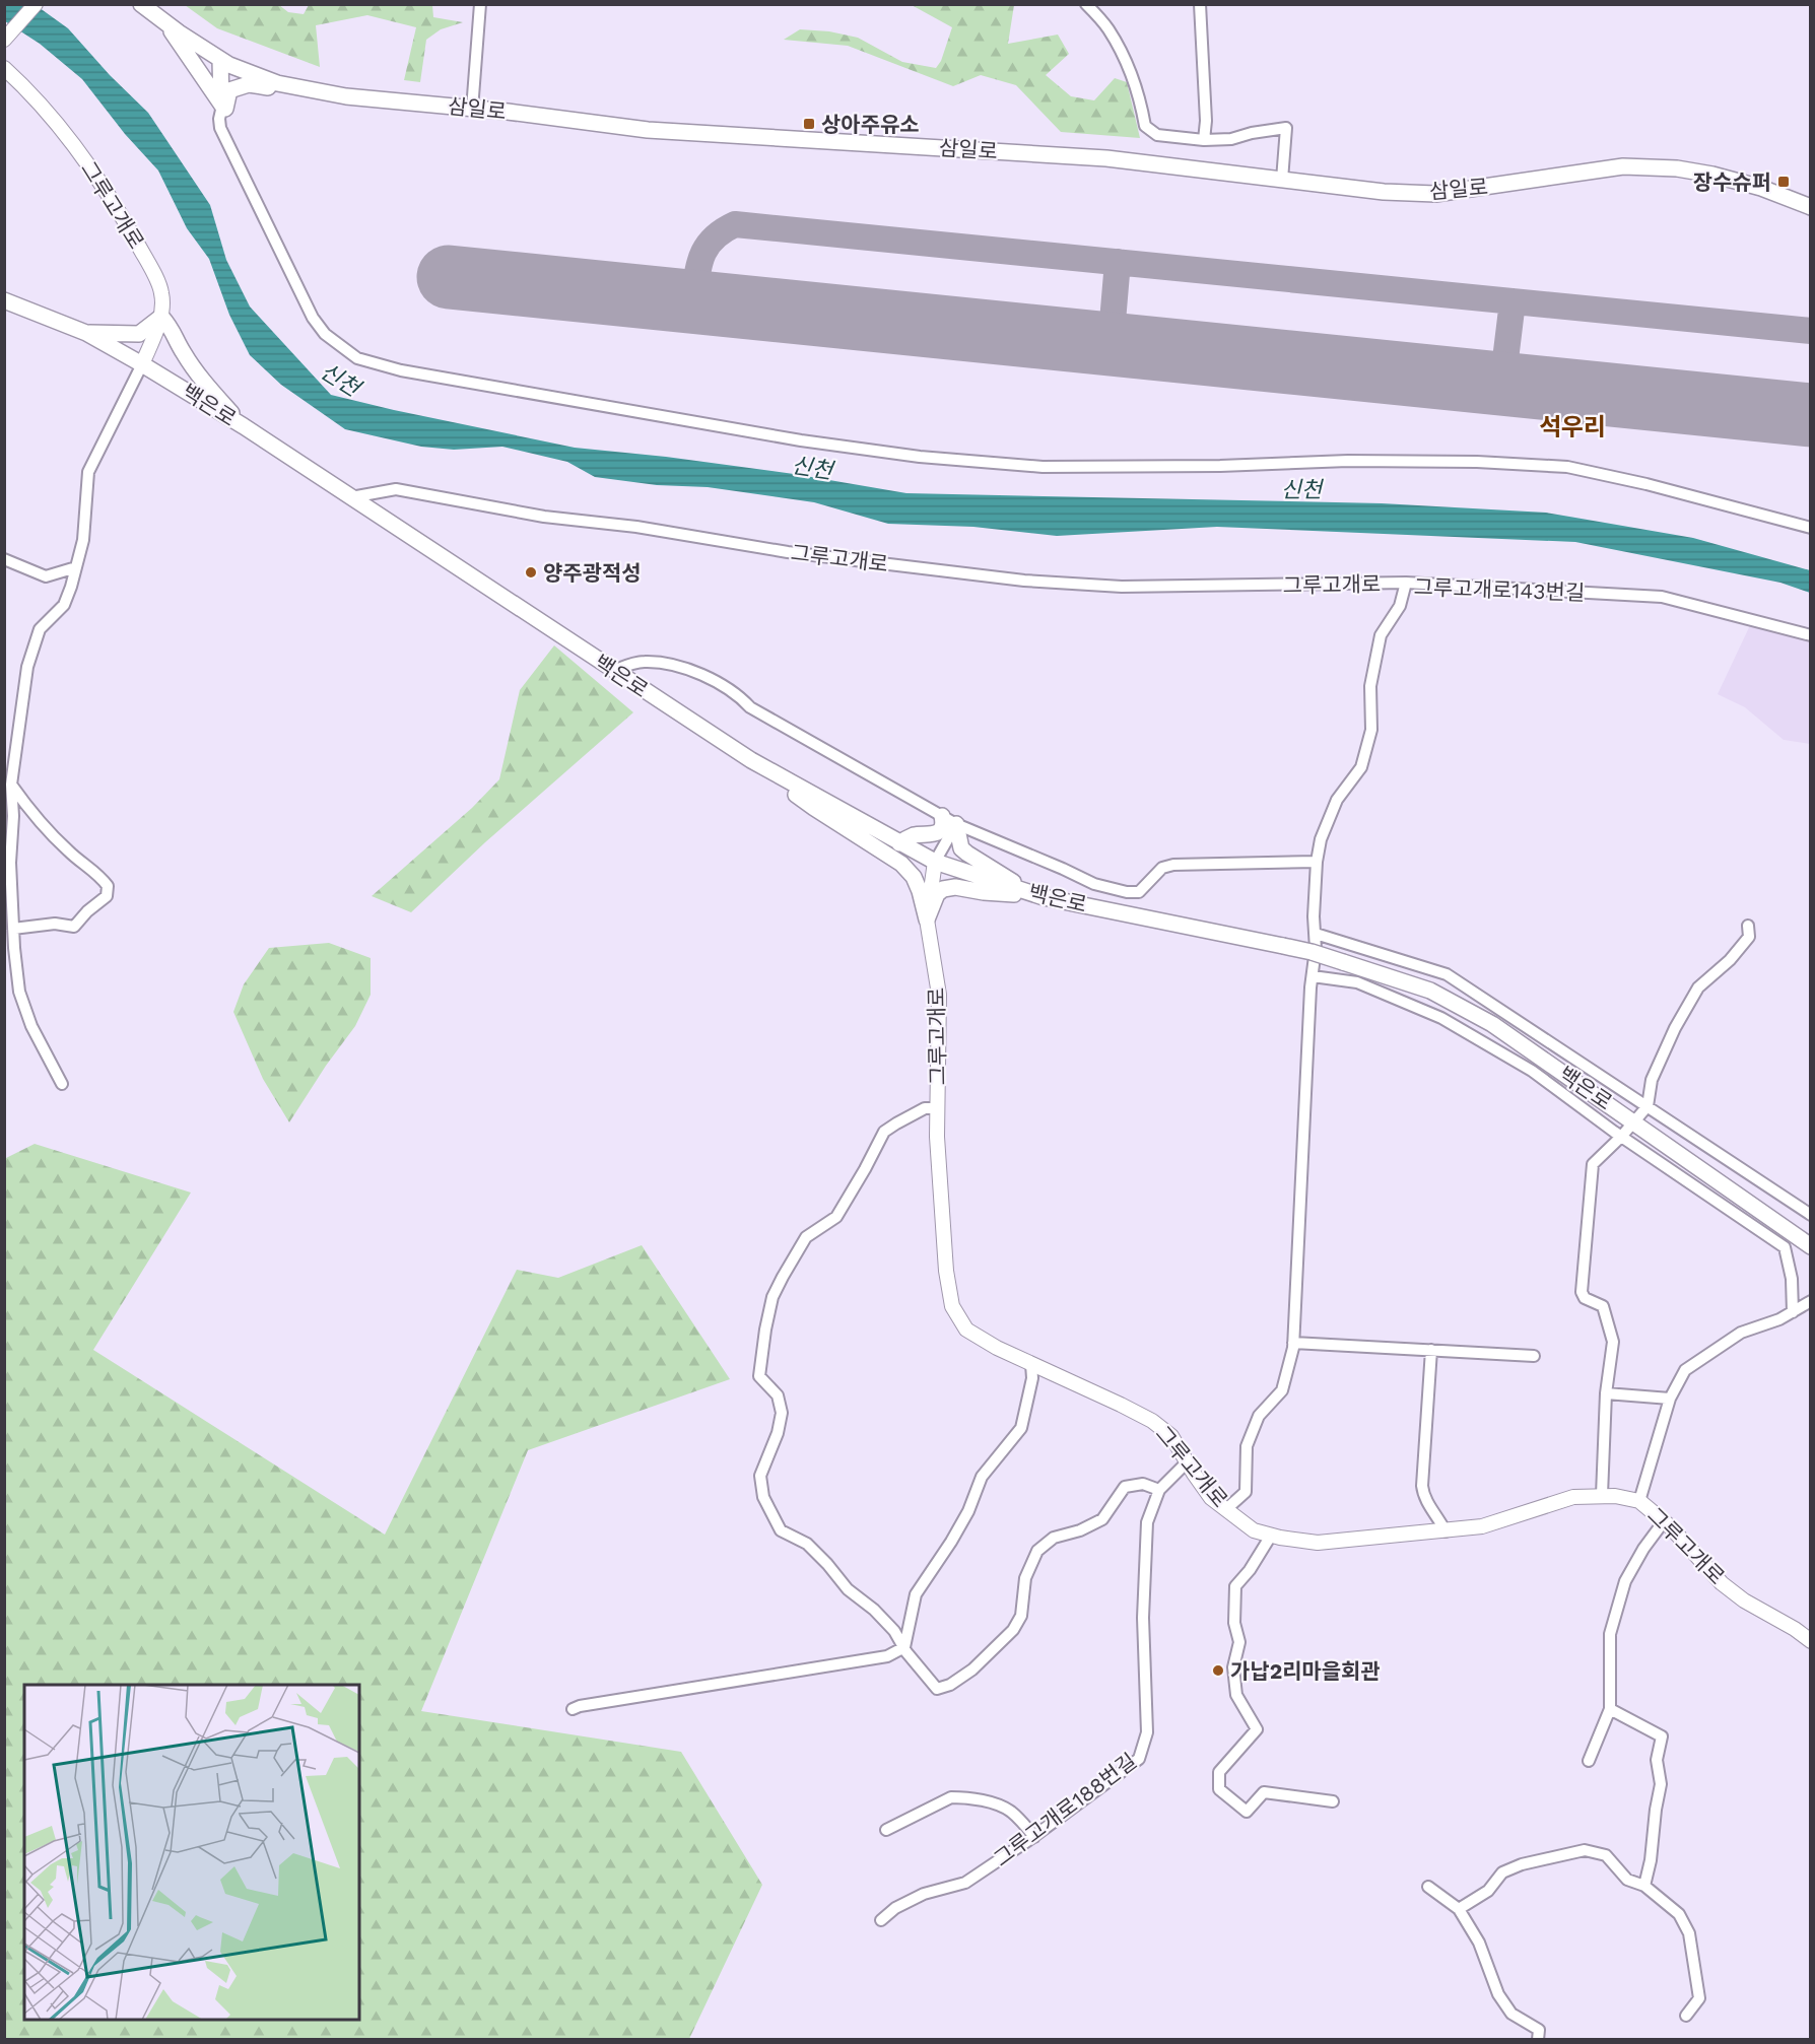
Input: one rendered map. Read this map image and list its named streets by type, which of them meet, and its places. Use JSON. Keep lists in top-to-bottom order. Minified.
{"streets":{"main road":["삼일로","백은로"],"street":["그루고개로","그루고개로143번길","그루고개로188번길"]},"crossings":[["그루고개로","백은로"],["그루고개로","그루고개로143번길"],["그루고개로","그루고개로188번길"]],"districts":["석우리"],"water":["신천"],"places":{"transit":["상아주유소","장수슈퍼"],"other":["양주광적성","가납2리마을회관"]}}
